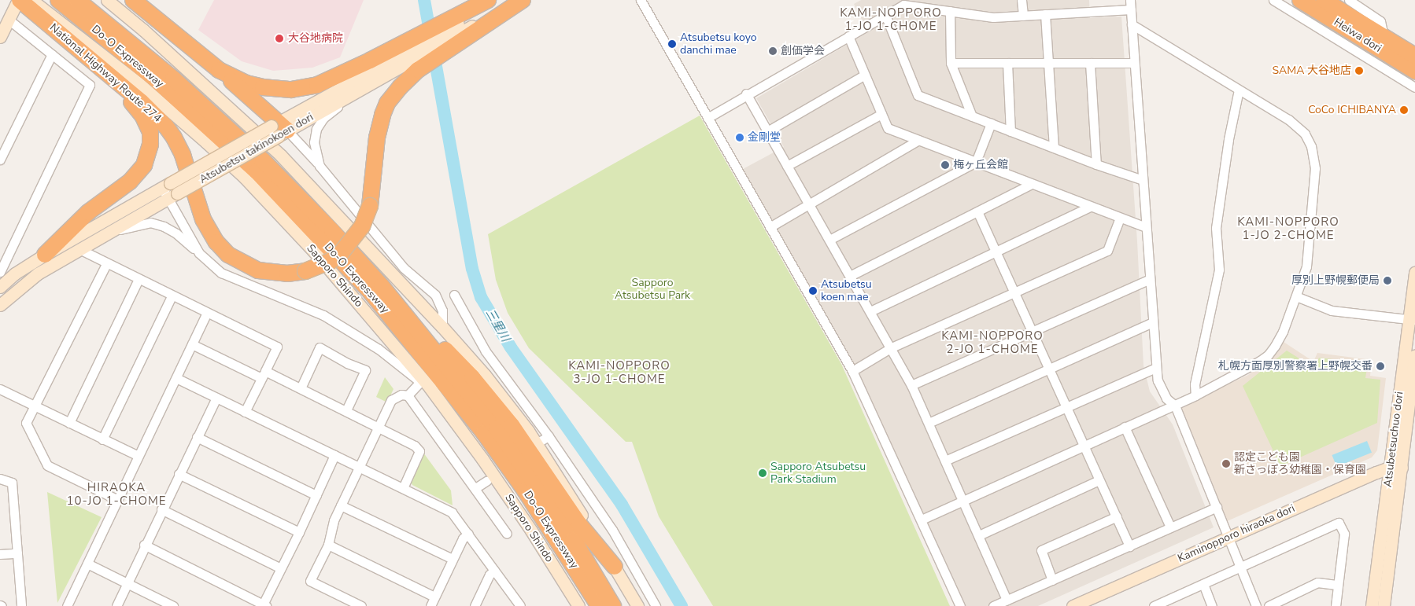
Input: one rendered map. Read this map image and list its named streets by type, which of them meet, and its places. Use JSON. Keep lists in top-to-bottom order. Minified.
{"streets":{"highway":["Heiwa dori","Do-O Expressway","National Highway Route 274"],"street":["Atsubetsu takinokoen dori","Sapporo Shindo","Atsubetsuchuo dori","Kaminopporo hiraoka dori"]},"crossings":[["National Highway Route 274","Atsubetsu takinokoen dori"],["Atsubetsuchuo dori","Kaminopporo hiraoka dori"]],"districts":["KAMI-NOPPORO 1-JO 1-CHOME","KAMI-NOPPORO 1-JO 2-CHOME","KAMI-NOPPORO 2-JO 1-CHOME","KAMI-NOPPORO 3-JO 1-CHOME","HIRAOKA 10-JO 1-CHOME"],"water":["三里川"],"parks":["Sapporo Atsubetsu Park"],"places":["大谷地病院","Atsubetsu koyo danchi mae","創価学会","SAMA 大谷地店","CoCo ICHIBANYA","金剛堂","梅ヶ丘会館","厚別上野幌郵便局","Atsubetsu koen mae","札幌方面厚別警察署上野幌交番","認定こども園 新さっぽろ幼稚園・保育園","Sapporo Atsubetsu Park Stadium"]}
